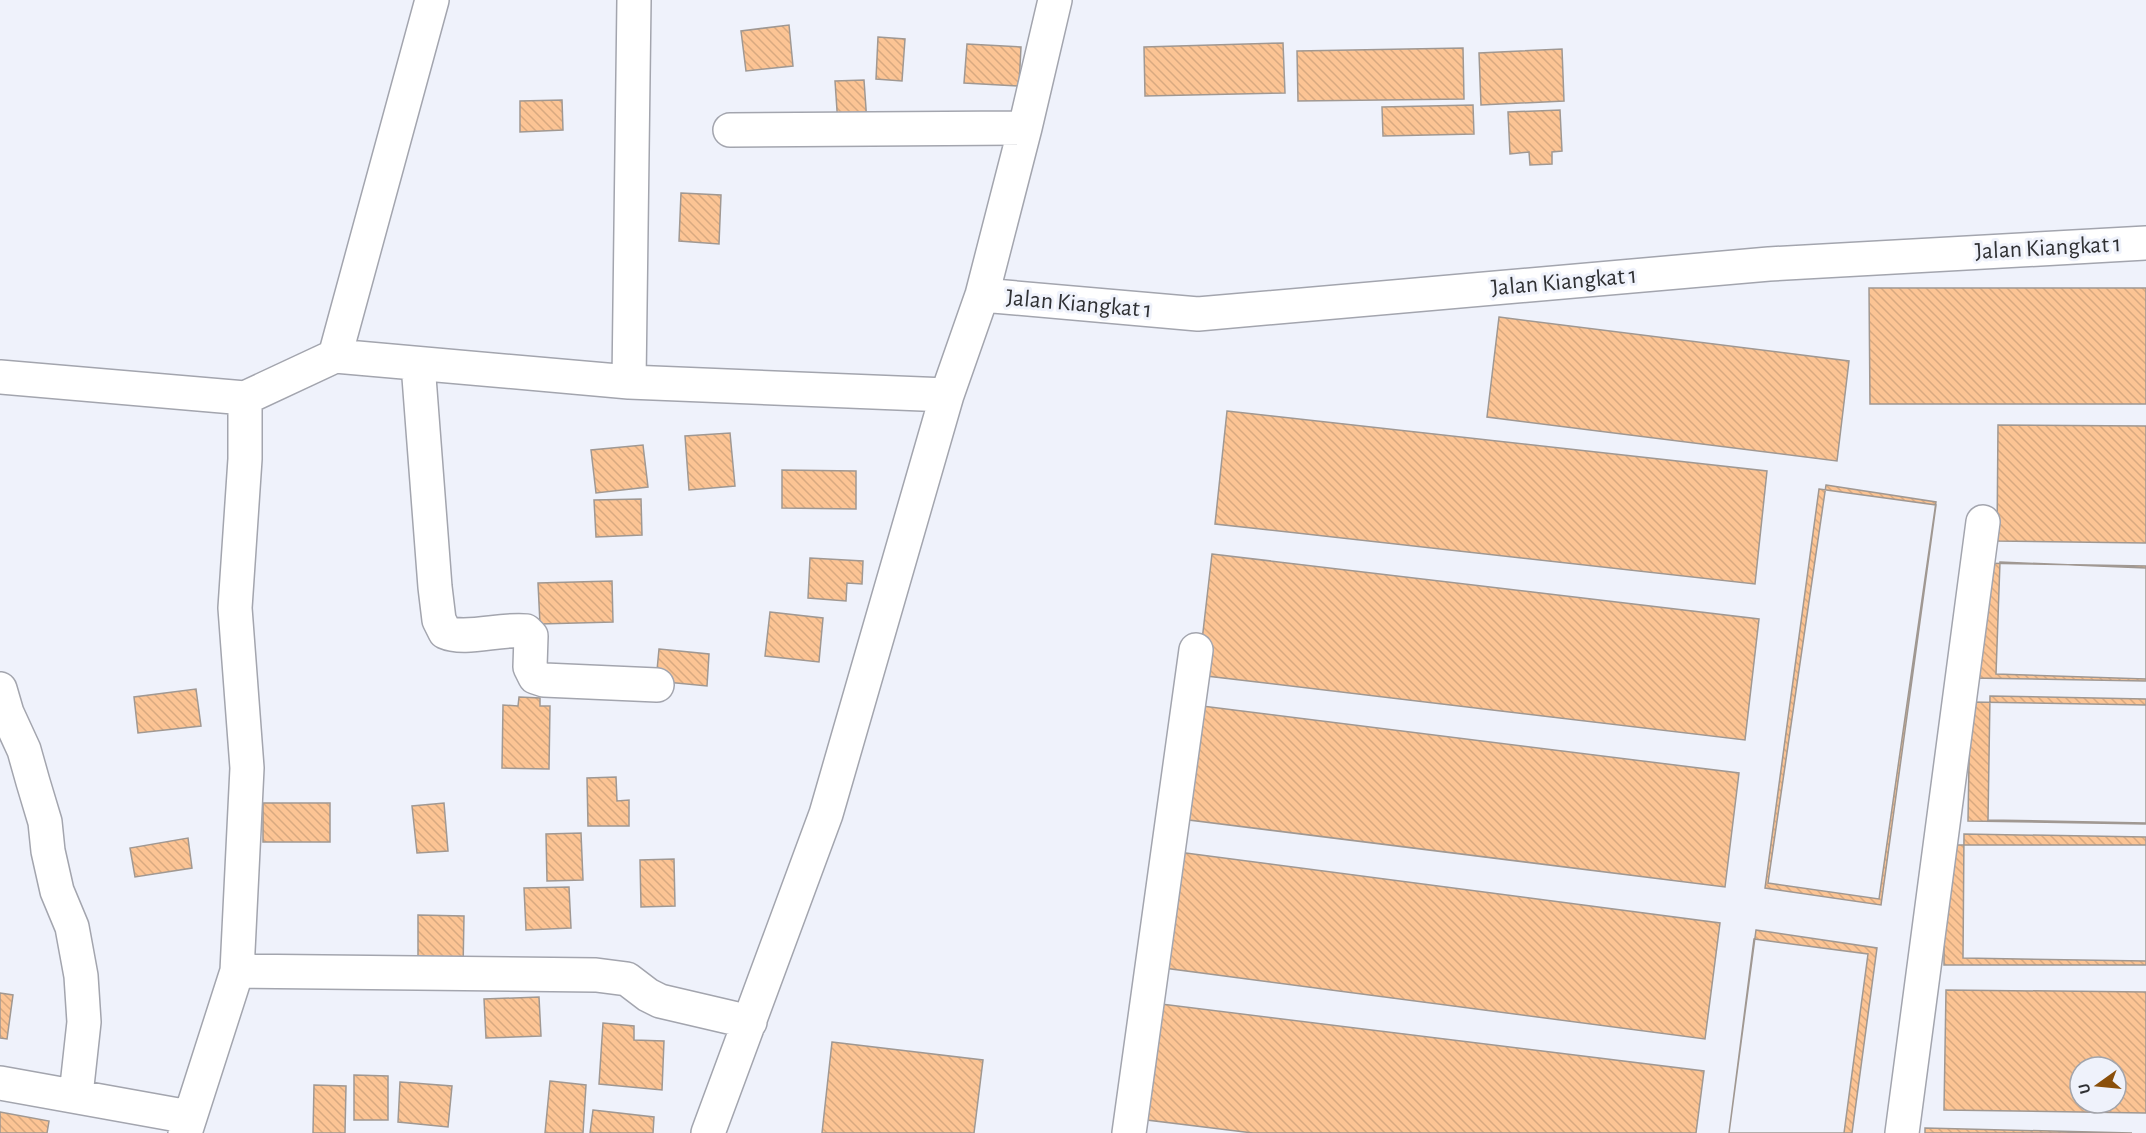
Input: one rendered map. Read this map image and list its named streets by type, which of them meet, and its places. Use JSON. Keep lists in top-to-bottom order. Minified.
{"streets":{"street":["Jalan Kiangkat 1"]},"north":"left"}
